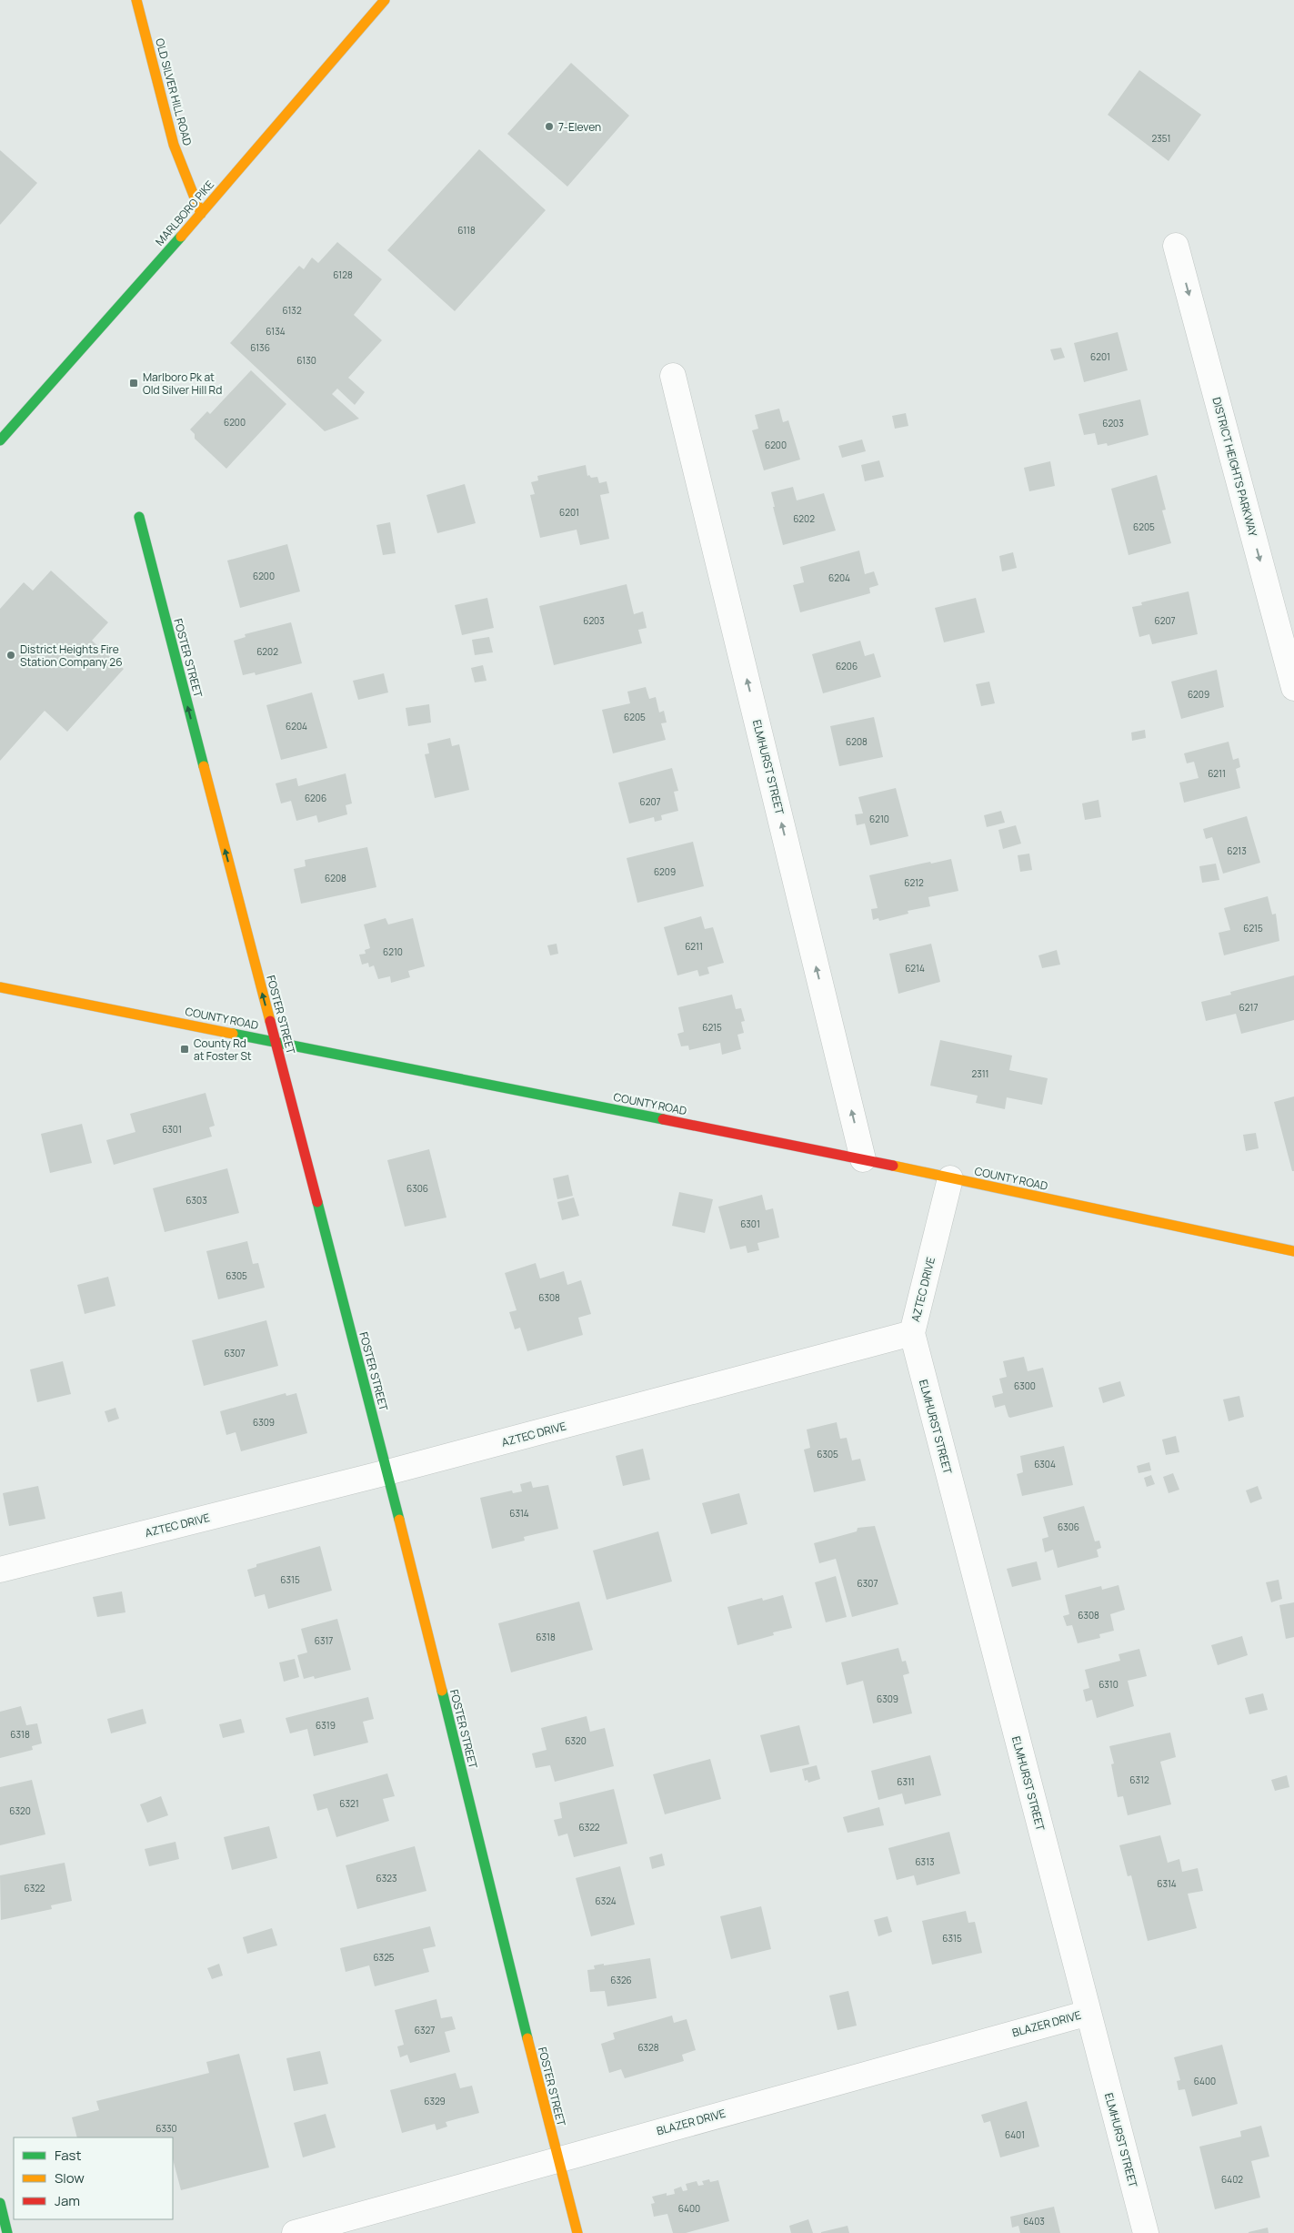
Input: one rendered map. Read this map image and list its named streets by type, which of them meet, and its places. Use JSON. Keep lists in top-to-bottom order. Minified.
{"streets":{"street":["OLD SILVER HILL ROAD","MARLBORO PIKE","DISTRICT HEIGHTS PARKWAY","FOSTER STREET","ELMHURST STREET","COUNTY ROAD","AZTEC DRIVE","BLAZER DRIVE"]},"crossings":[["OLD SILVER HILL ROAD","MARLBORO PIKE"],["FOSTER STREET","COUNTY ROAD"],["FOSTER STREET","AZTEC DRIVE"],["FOSTER STREET","BLAZER DRIVE"],["ELMHURST STREET","COUNTY ROAD"],["ELMHURST STREET","AZTEC DRIVE"],["ELMHURST STREET","BLAZER DRIVE"],["COUNTY ROAD","AZTEC DRIVE"]],"one_way":["DISTRICT HEIGHTS PARKWAY","ELMHURST STREET"],"places":{"other":["7-Eleven","District Heights Fire Station Company 26"],"transit":["Marlboro Pk at Old Silver Hill Rd","County Rd at Foster St"]},"house_numbers":["2351","6118","6128","6132","6134","6136","6201","6130","6200","6203","6200","6201","6202","6205","6200","6204","6203","6207","6202","6206","6209","6205","6204","6208","6211","6206","6207","6210","6213","6209","6208","6212","6215","6211","6210","6214","6217","6215","2311","6301","6306","6303","6301","6305","6308","6307","6300","6309","6305","6304","6314","6306","6315","6307","6308","6318","6317","6310","6309","6319","6318","6320","6312","6311","6321","6320","6322","6313","6323","6314","6322","6324","6315","6325","6326","6327","6328","6400","6329","6330","6401","6402","6400","6403"],"legend":["Fast","Slow","Jam"]}
